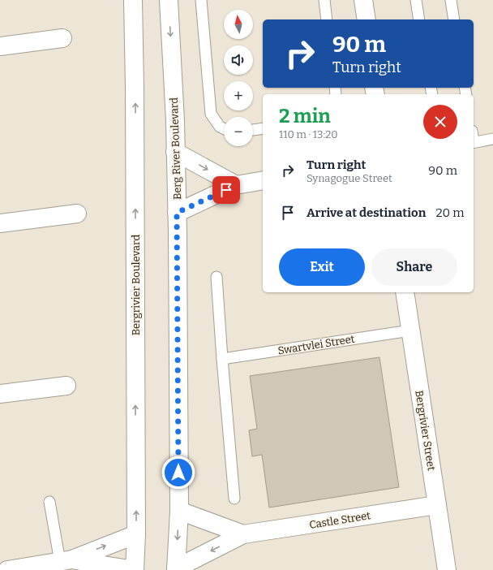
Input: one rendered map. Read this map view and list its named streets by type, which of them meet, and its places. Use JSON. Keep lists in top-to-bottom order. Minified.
{"streets":{"street":["Berg River Boulevard","Bergrivier Boulevard","Bergrivier Street","Castle Street"],"lane":["Swartvlei Street"]},"crossings":[["Berg River Boulevard","Castle Street"],["Swartvlei Street","Bergrivier Street"],["Bergrivier Street","Castle Street"]],"one_way":["Berg River Boulevard","Bergrivier Boulevard"],"north":"top","page":{"map_buttons":["+","−"],"turn":["90 m","Turn right"],"heading":["2 min","110 m · 13:20"],"list":[{"name":"Turn right","note":"Synagogue Street","value":"90 m"},{"name":"Arrive at destination","value":"20 m"}],"buttons":["Exit","Share"]}}
